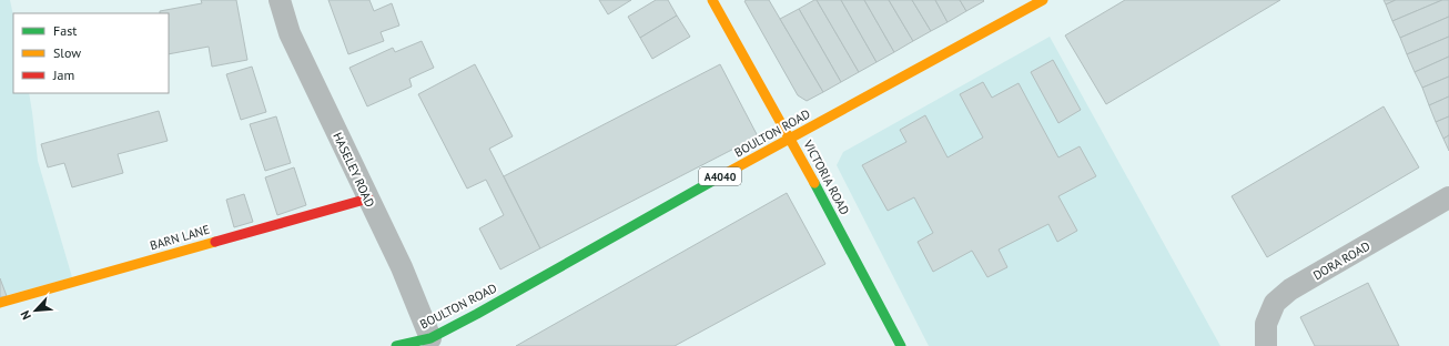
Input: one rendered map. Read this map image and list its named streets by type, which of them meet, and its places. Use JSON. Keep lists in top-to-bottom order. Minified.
{"streets":{"street":["BOULTON ROAD","HASELEY ROAD","A4040","VICTORIA ROAD","BARN LANE","DORA ROAD"]},"crossings":[["BOULTON ROAD","HASELEY ROAD"],["BOULTON ROAD","VICTORIA ROAD"],["HASELEY ROAD","BARN LANE"]],"legend":["Fast","Slow","Jam"],"north":"bottom left"}
